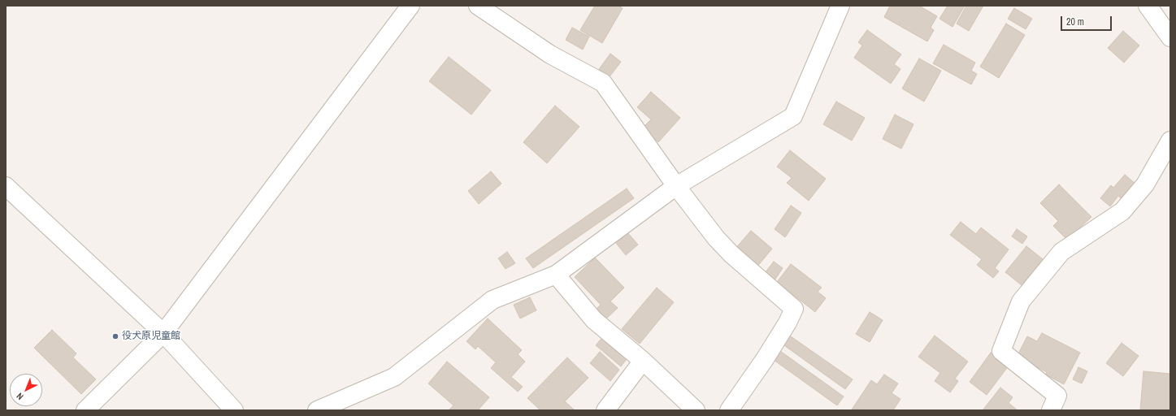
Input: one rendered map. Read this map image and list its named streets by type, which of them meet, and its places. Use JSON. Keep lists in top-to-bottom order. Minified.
{"places":["役犬原児童館"],"scale_bar":"20 m","north":"bottom left"}
